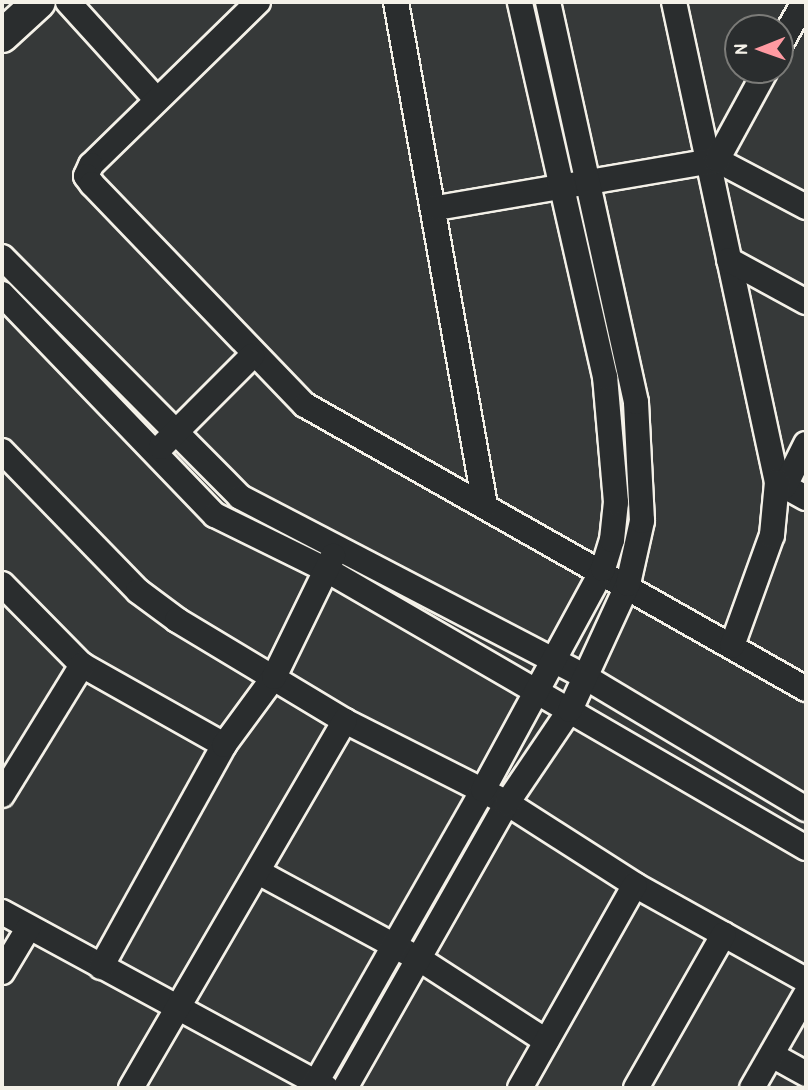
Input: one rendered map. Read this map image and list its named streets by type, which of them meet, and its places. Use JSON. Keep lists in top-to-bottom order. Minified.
{"north":"left"}
